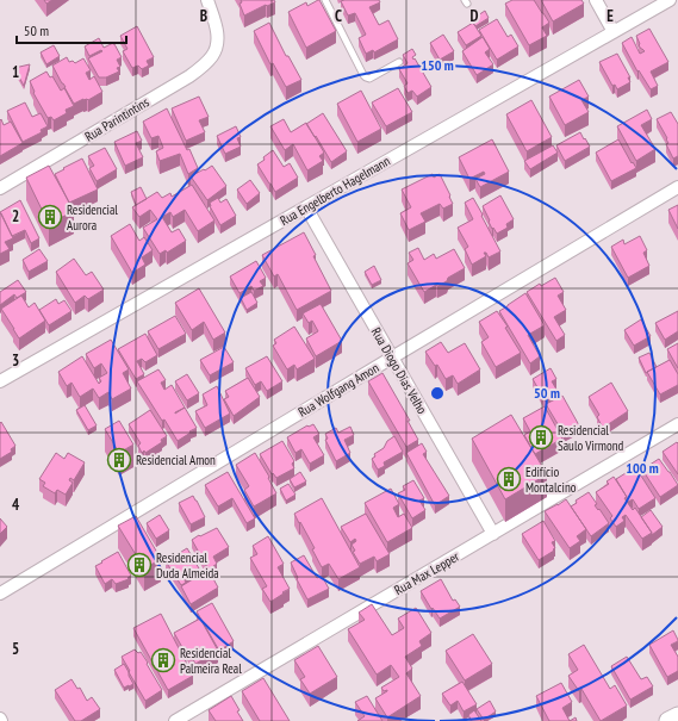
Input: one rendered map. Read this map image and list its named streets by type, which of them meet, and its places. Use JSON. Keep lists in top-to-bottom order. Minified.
{"streets":{"street":["Rua Parintintins","Rua Engelberto Hagelmann","Rua Diogo Dias Velho","Rua Wolfgang Amon","Rua Max Lepper"]},"crossings":[["Rua Engelberto Hagelmann","Rua Diogo Dias Velho"],["Rua Diogo Dias Velho","Rua Wolfgang Amon"],["Rua Diogo Dias Velho","Rua Max Lepper"]],"places":{"building":["Residencial Aurora","Residencial Saulo Virmond","Residencial Amon","Edifício Montalcino","Residencial Duda Almeida","Residencial Palmeira Real"]},"scale_bar":"50 m","grid":{"columns":["B","C","D","E"],"rows":["1","2","3","4","5"]},"rings":["150 m","50 m","100 m"]}
